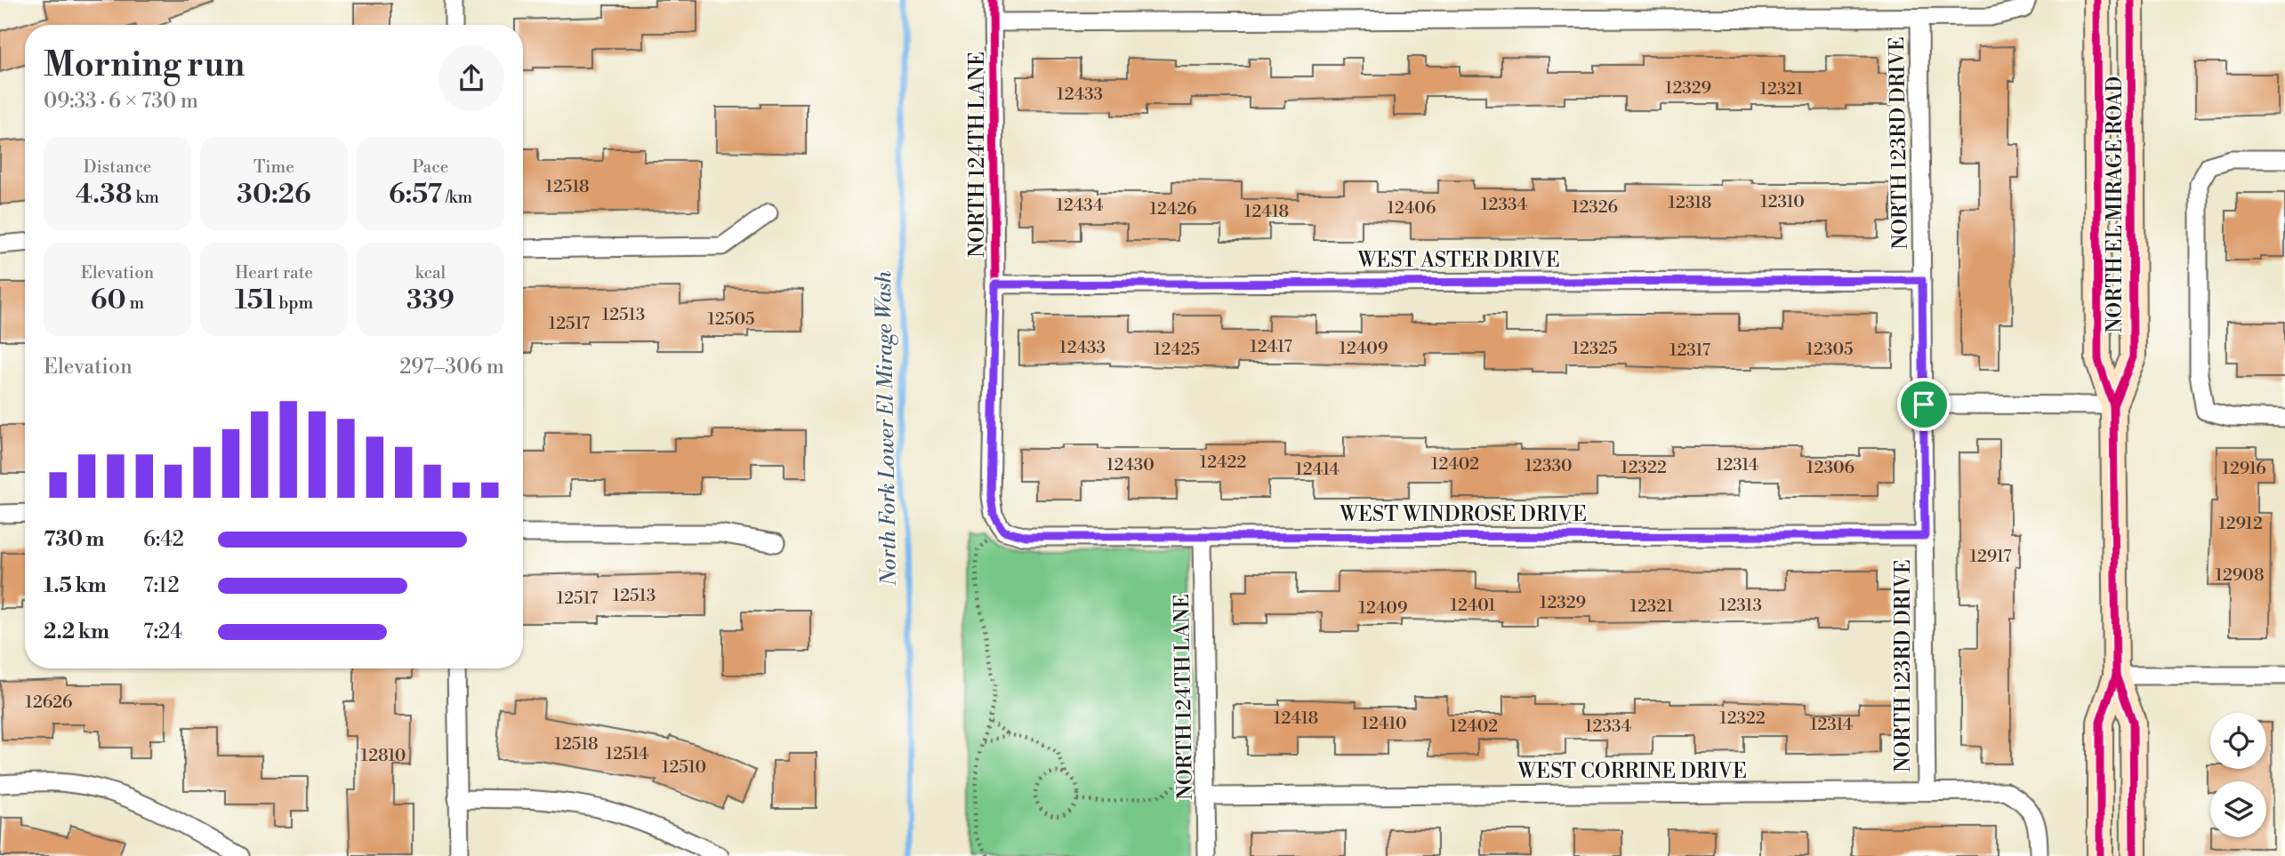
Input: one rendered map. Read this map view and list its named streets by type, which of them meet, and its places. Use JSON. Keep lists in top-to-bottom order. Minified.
{"streets":{"main road":["NORTH EL MIRAGE ROAD"],"street":["NORTH 123RD DRIVE","NORTH 124TH LANE","WEST ASTER DRIVE","WEST WINDROSE DRIVE","WEST CORRINE DRIVE"]},"crossings":[["NORTH 123RD DRIVE","WEST ASTER DRIVE"],["NORTH 123RD DRIVE","WEST WINDROSE DRIVE"],["NORTH 123RD DRIVE","WEST CORRINE DRIVE"],["NORTH 124TH LANE","WEST ASTER DRIVE"],["NORTH 124TH LANE","WEST WINDROSE DRIVE"],["NORTH 124TH LANE","WEST CORRINE DRIVE"]],"water":["North Fork Lower El Mirage Wash"],"house_numbers":["12329","12321","12433","12518","12310","12318","12334","12434","12326","12406","12426","12418","12513","12505","12517","12417","12433","12409","12325","12425","12305","12317","12422","12402","12430","12314","12330","12322","12306","12916","12414","12912","12917","12908","12513","12517","12329","12401","12313","12321","12409","12626","12418","12322","12410","12314","12402","12334","12518","12514","12810","12510"],"page":{"heading":["Morning run","09:33 · 6 × 730 m"],"stats":[["Distance","4.38 km"],["Time","30:26"],["Pace","6:57 /km"],["Elevation","60 m"],["Heart rate","151 bpm"],["kcal","339"]],"chart":["Elevation","297–306 m"],"list":[{"name":"730 m","note":"6:42"},{"name":"1.5 km","note":"7:12"},{"name":"2.2 km","note":"7:24"}]}}
